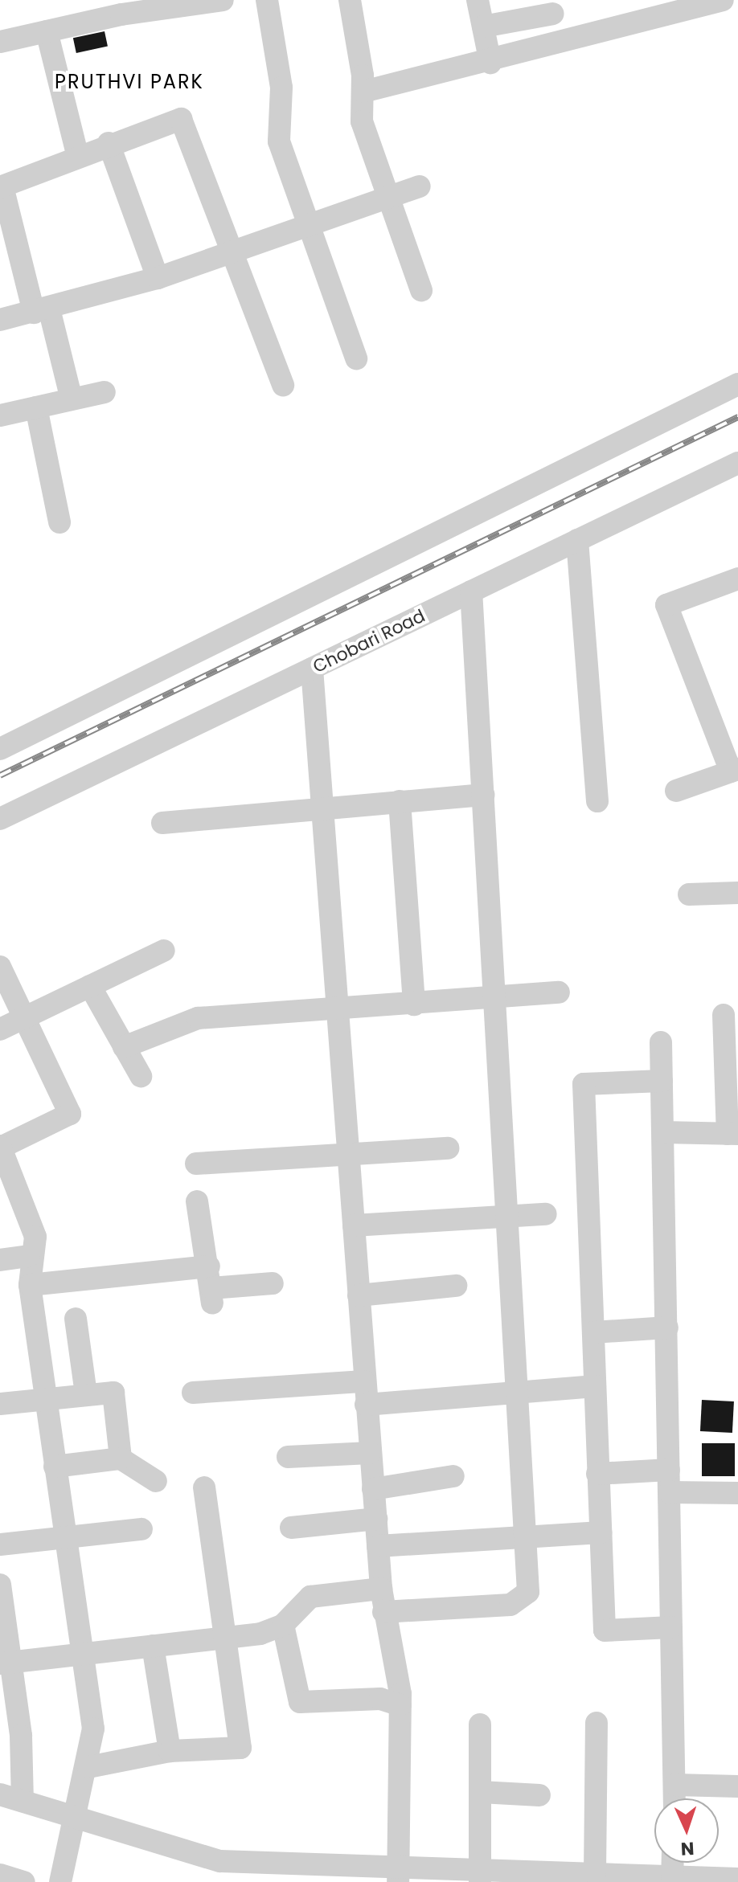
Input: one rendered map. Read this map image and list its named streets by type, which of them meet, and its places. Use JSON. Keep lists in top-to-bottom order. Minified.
{"streets":{"street":["Chobari Road"]},"districts":["PRUTHVI PARK"],"north":"bottom"}
